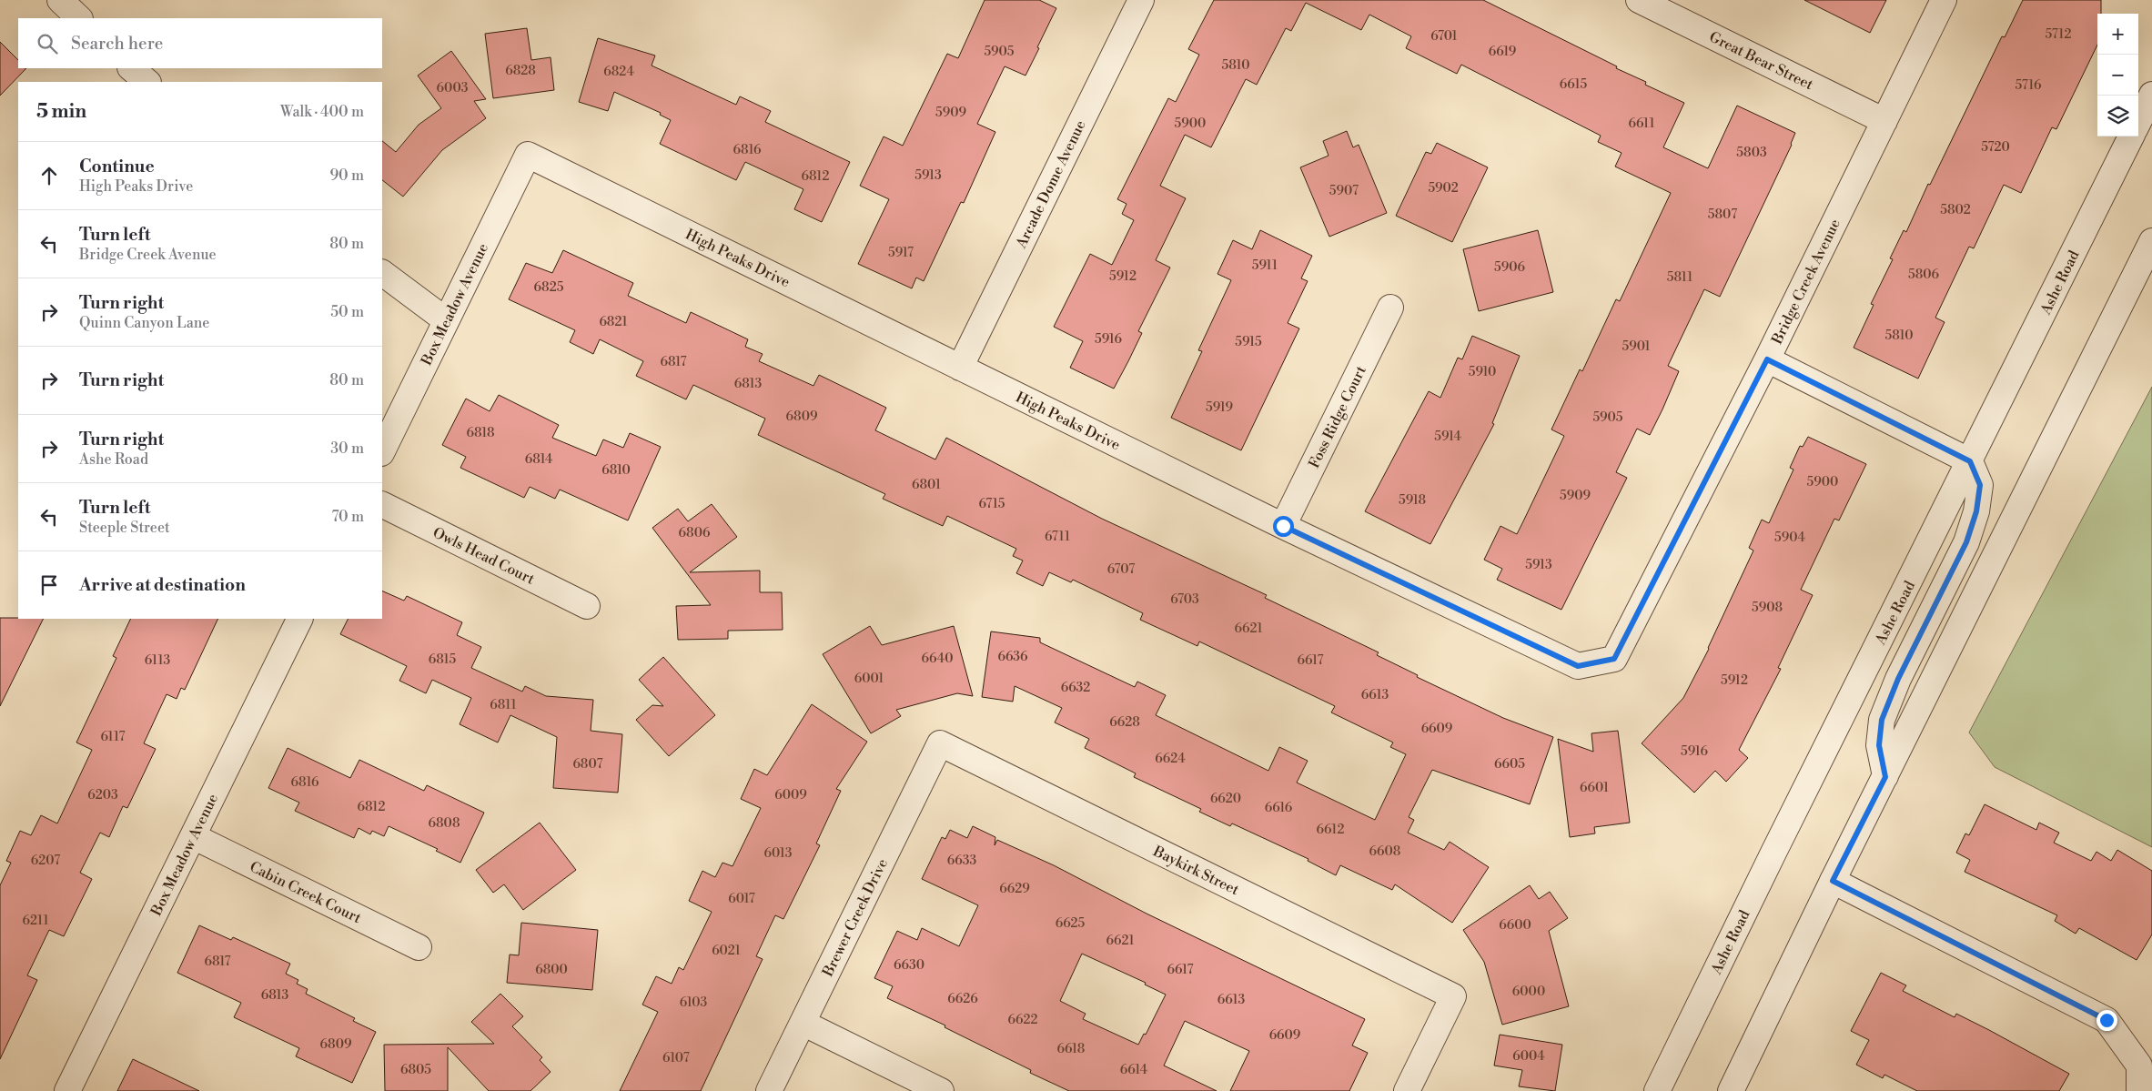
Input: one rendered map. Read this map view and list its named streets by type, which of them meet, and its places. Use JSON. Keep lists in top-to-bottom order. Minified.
{"streets":{"street":["Great Bear Street","Arcade Dome Avenue","High Peaks Drive","Bridge Creek Avenue","Ashe Road","Box Meadow Avenue","Foss Ridge Court","Owls Head Court","Baykirk Street","Cabin Creek Court","Brewer Creek Drive"]},"crossings":[["Great Bear Street","Bridge Creek Avenue"],["Arcade Dome Avenue","High Peaks Drive"],["High Peaks Drive","Bridge Creek Avenue"],["High Peaks Drive","Box Meadow Avenue"],["High Peaks Drive","Foss Ridge Court"],["Box Meadow Avenue","Cabin Creek Court"],["Baykirk Street","Brewer Creek Drive"]],"house_numbers":["5712","6701","5905","6619","5810","6828","6824","6615","5716","6003","5909","5900","6611","5720","6816","5803","5913","6812","5902","5907","5802","5807","5917","5911","5906","5806","5912","5811","6825","6821","5810","5916","5915","5901","6817","5910","6813","5919","6809","5905","6818","5914","6814","6810","5900","6801","5909","5918","6715","6806","6711","5904","5913","6707","6703","5908","6621","6636","6640","6815","6113","6617","6001","5912","6632","6613","6811","6628","6609","6117","5916","6624","6807","6605","6816","6601","6203","6009","6620","6812","6616","6808","6612","6608","6013","6207","6633","6629","6017","6211","6625","6600","6621","6021","6817","6630","6800","6617","6000","6813","6626","6613","6103","6622","6609","6809","6618","6004","6107","6805","6614"],"page":{"map_buttons":["+","−"],"search":"Search here","heading":["5 min","Walk · 400 m"],"list":[["Continue","High Peaks Drive","90 m"],["Turn left","Bridge Creek Avenue","80 m"],["Turn right","Quinn Canyon Lane","50 m"],["Turn right","80 m"],["Turn right","Ashe Road","30 m"],["Turn left","Steeple Street","70 m"],"Arrive at destination"]}}
